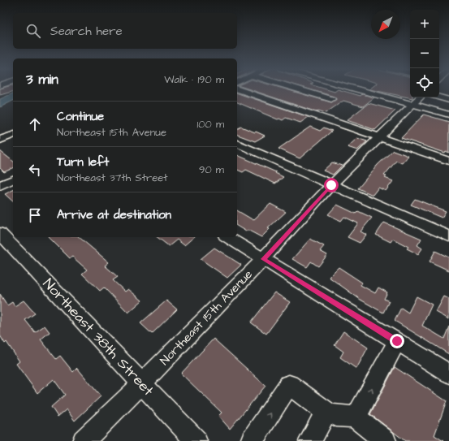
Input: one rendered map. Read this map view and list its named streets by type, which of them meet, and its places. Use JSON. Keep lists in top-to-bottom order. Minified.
{"streets":{"street":["Northeast 15th Avenue","Northeast 38th Street"]},"crossings":[["Northeast 15th Avenue","Northeast 38th Street"]],"north":"bottom left","page":{"map_buttons":["+","−"],"search":"Search here","heading":["3 min","Walk · 190 m"],"list":[["Continue","Northeast 15th Avenue","100 m"],["Turn left","Northeast 37th Street","90 m"],"Arrive at destination"]}}
